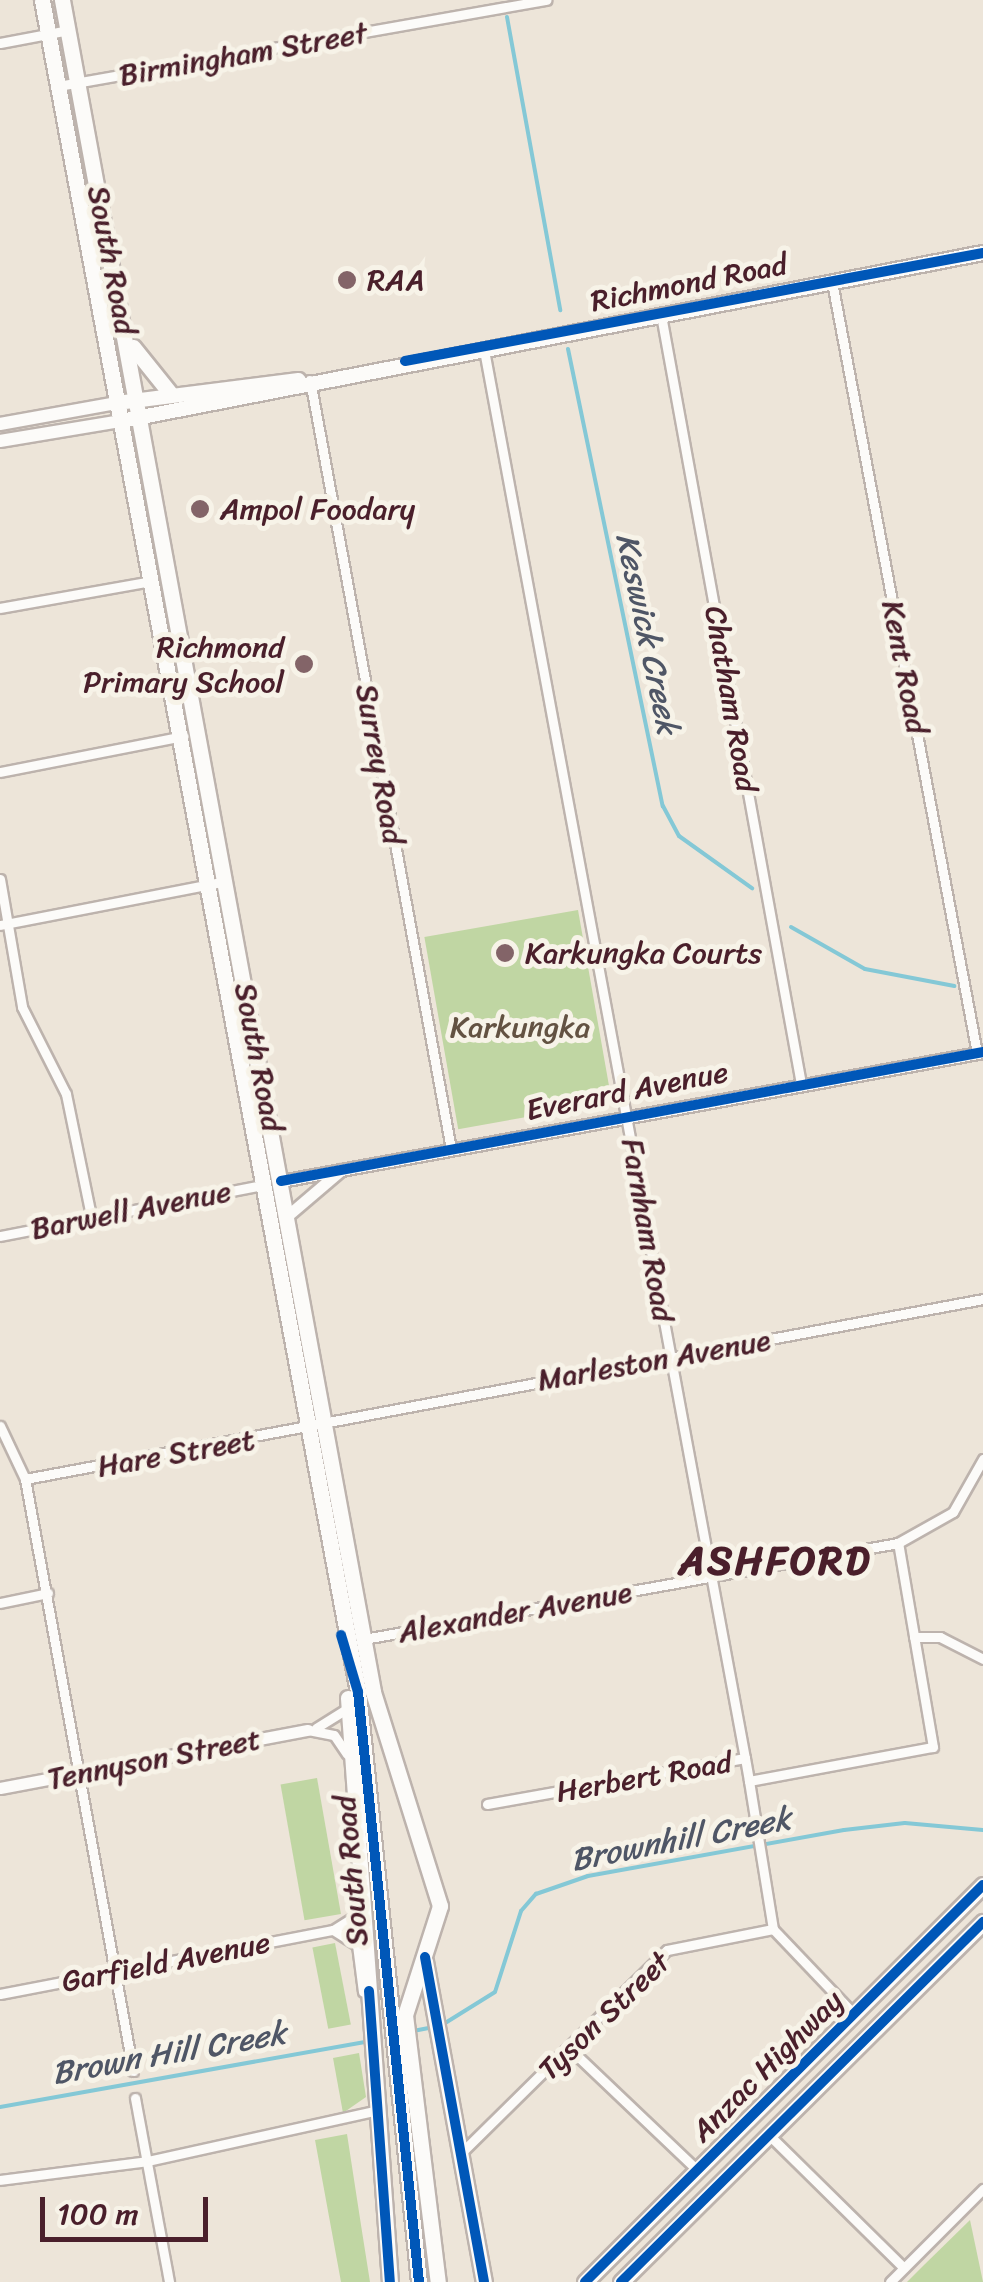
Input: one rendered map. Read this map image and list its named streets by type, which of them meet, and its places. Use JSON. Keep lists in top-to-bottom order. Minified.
{"streets":{"highway":["South Road","Anzac Highway"],"main road":["Richmond Road"],"street":["Birmingham Street","Kent Road","Chatham Road","Surrey Road","Everard Avenue","Barwell Avenue","Farnham Road","Marleston Avenue","Hare Street","Alexander Avenue","Tennyson Street","Herbert Road","Garfield Avenue","Tyson Street"]},"crossings":[["Birmingham Street","South Road"],["South Road","Richmond Road"],["South Road","Everard Avenue"],["South Road","Barwell Avenue"],["South Road","Marleston Avenue"],["South Road","Hare Street"],["South Road","Alexander Avenue"],["Richmond Road","Kent Road"],["Richmond Road","Chatham Road"],["Richmond Road","Surrey Road"],["Richmond Road","Farnham Road"],["Kent Road","Everard Avenue"],["Chatham Road","Everard Avenue"],["Surrey Road","Everard Avenue"],["Everard Avenue","Farnham Road"],["Farnham Road","Marleston Avenue"],["Farnham Road","Alexander Avenue"],["Farnham Road","Herbert Road"],["Marleston Avenue","Hare Street"],["Alexander Avenue","Herbert Road"]],"districts":["ASHFORD"],"water":["Keswick Creek","Brownhill Creek","Brown Hill Creek"],"parks":["Karkungka"],"places":["RAA","Ampol Foodary","Richmond Primary School","Karkungka Courts"],"scale_bar":"100 m"}
